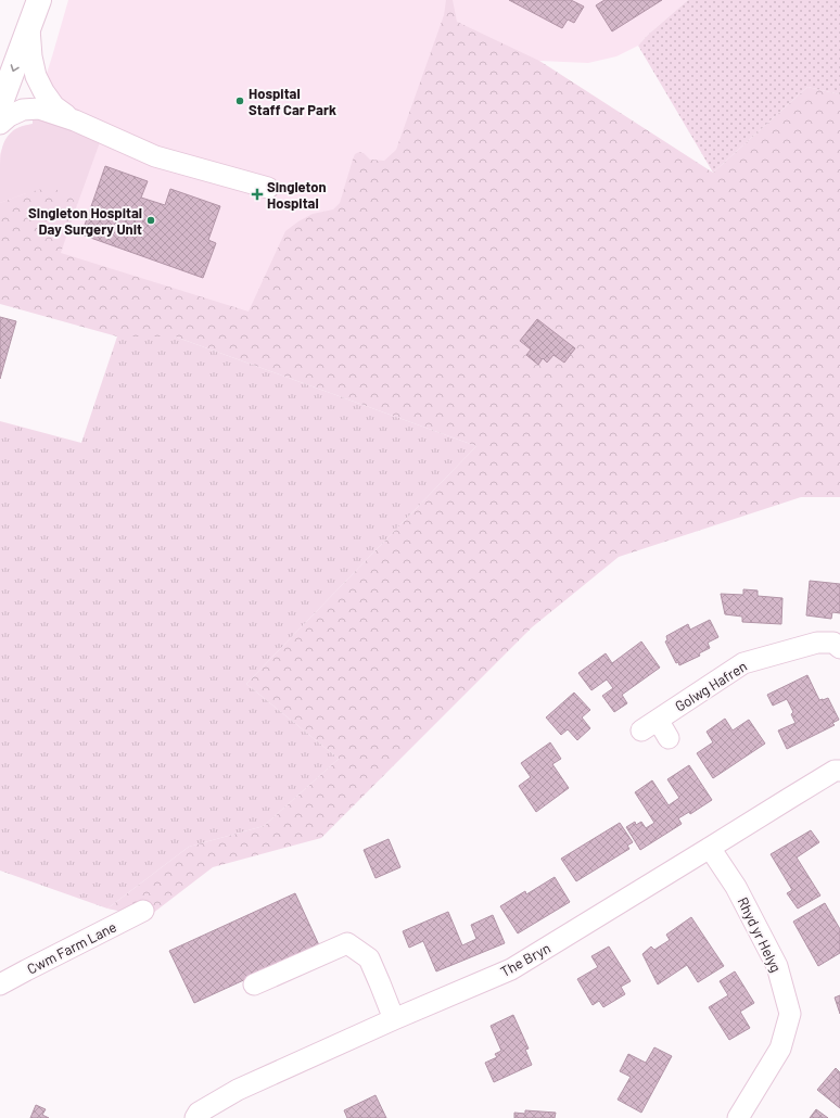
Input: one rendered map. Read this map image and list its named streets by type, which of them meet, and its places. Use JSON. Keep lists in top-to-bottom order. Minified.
{"streets":{"street":["Golwg Hafren","Rhyd yr Helyg","Cwm Farm Lane","The Bryn"]},"crossings":[["Rhyd yr Helyg","The Bryn"]],"places":{"other":["Hospital Staff Car Park","Singleton Hospital Day Surgery Unit"],"health":["Singleton Hospital"]}}
